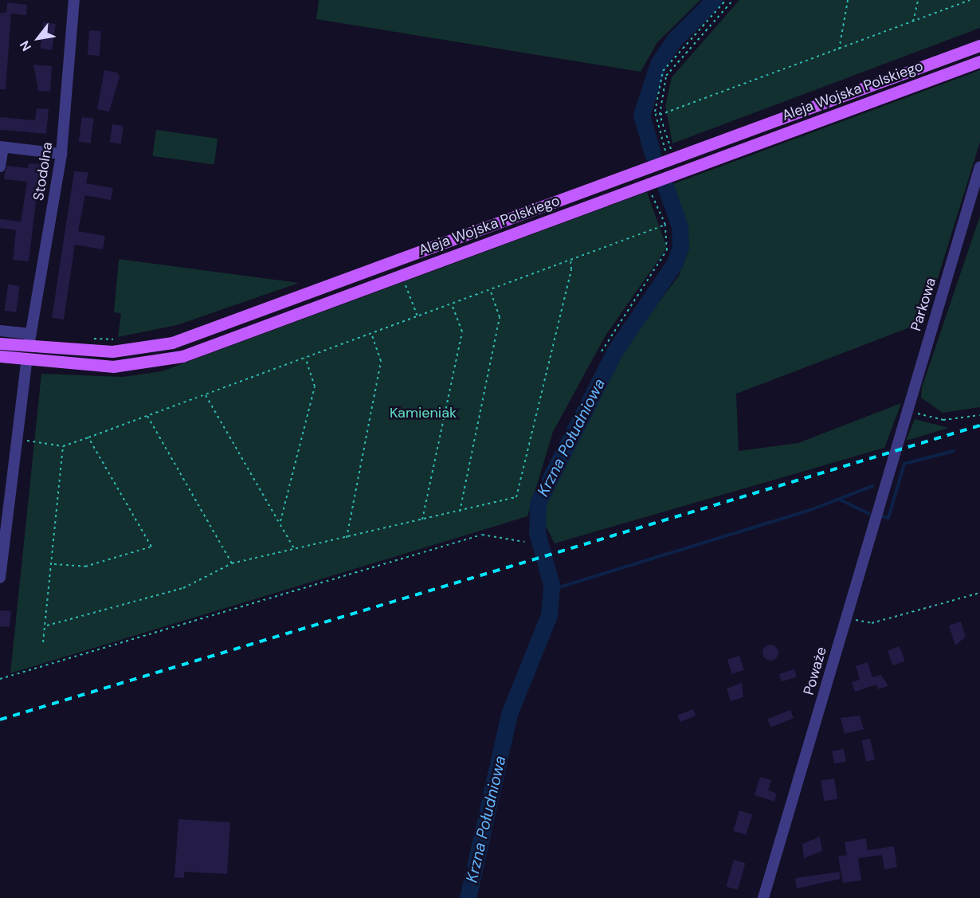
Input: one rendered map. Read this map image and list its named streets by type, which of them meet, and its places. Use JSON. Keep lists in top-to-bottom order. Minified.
{"streets":{"main road":["Aleja Wojska Polskiego"],"street":["Stodolna","Parkowa","Poważe"]},"crossings":[["Aleja Wojska Polskiego","Stodolna"],["Parkowa","Poważe"]],"water":["Krzna Południowa"],"parks":["Kamieniak"],"north":"bottom left"}
